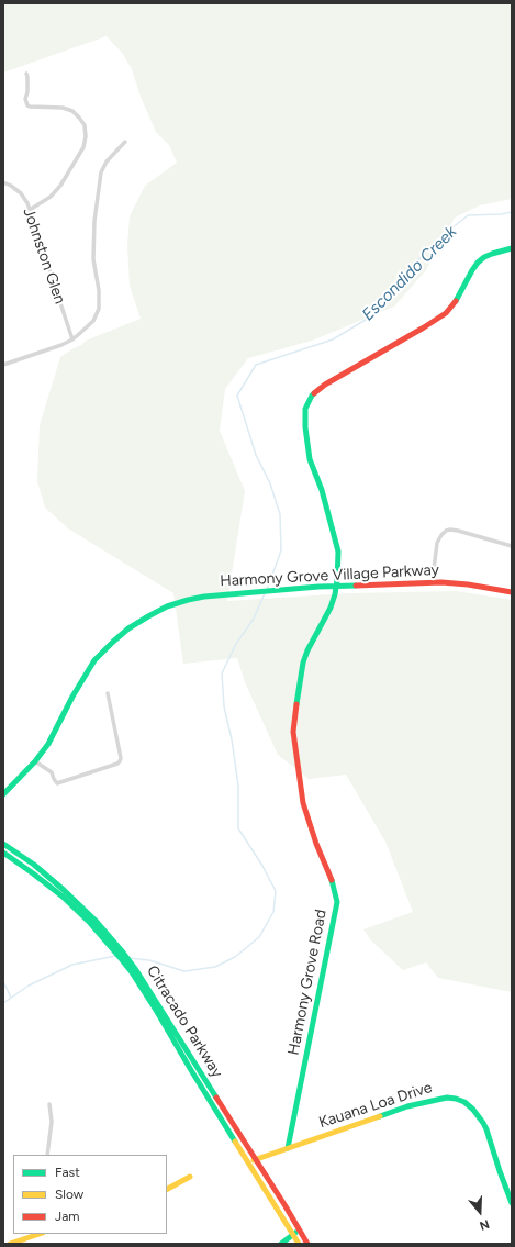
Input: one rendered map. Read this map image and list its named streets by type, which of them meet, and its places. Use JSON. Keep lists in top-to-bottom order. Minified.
{"streets":{"main road":["Harmony Grove Village Parkway","Harmony Grove Road","Citracado Parkway","Kauana Loa Drive"],"street":["Johnston Glen"]},"crossings":[["Harmony Grove Village Parkway","Harmony Grove Road"],["Harmony Grove Road","Kauana Loa Drive"]],"water":["Escondido Creek"],"legend":["Fast","Slow","Jam"],"north":"bottom"}
